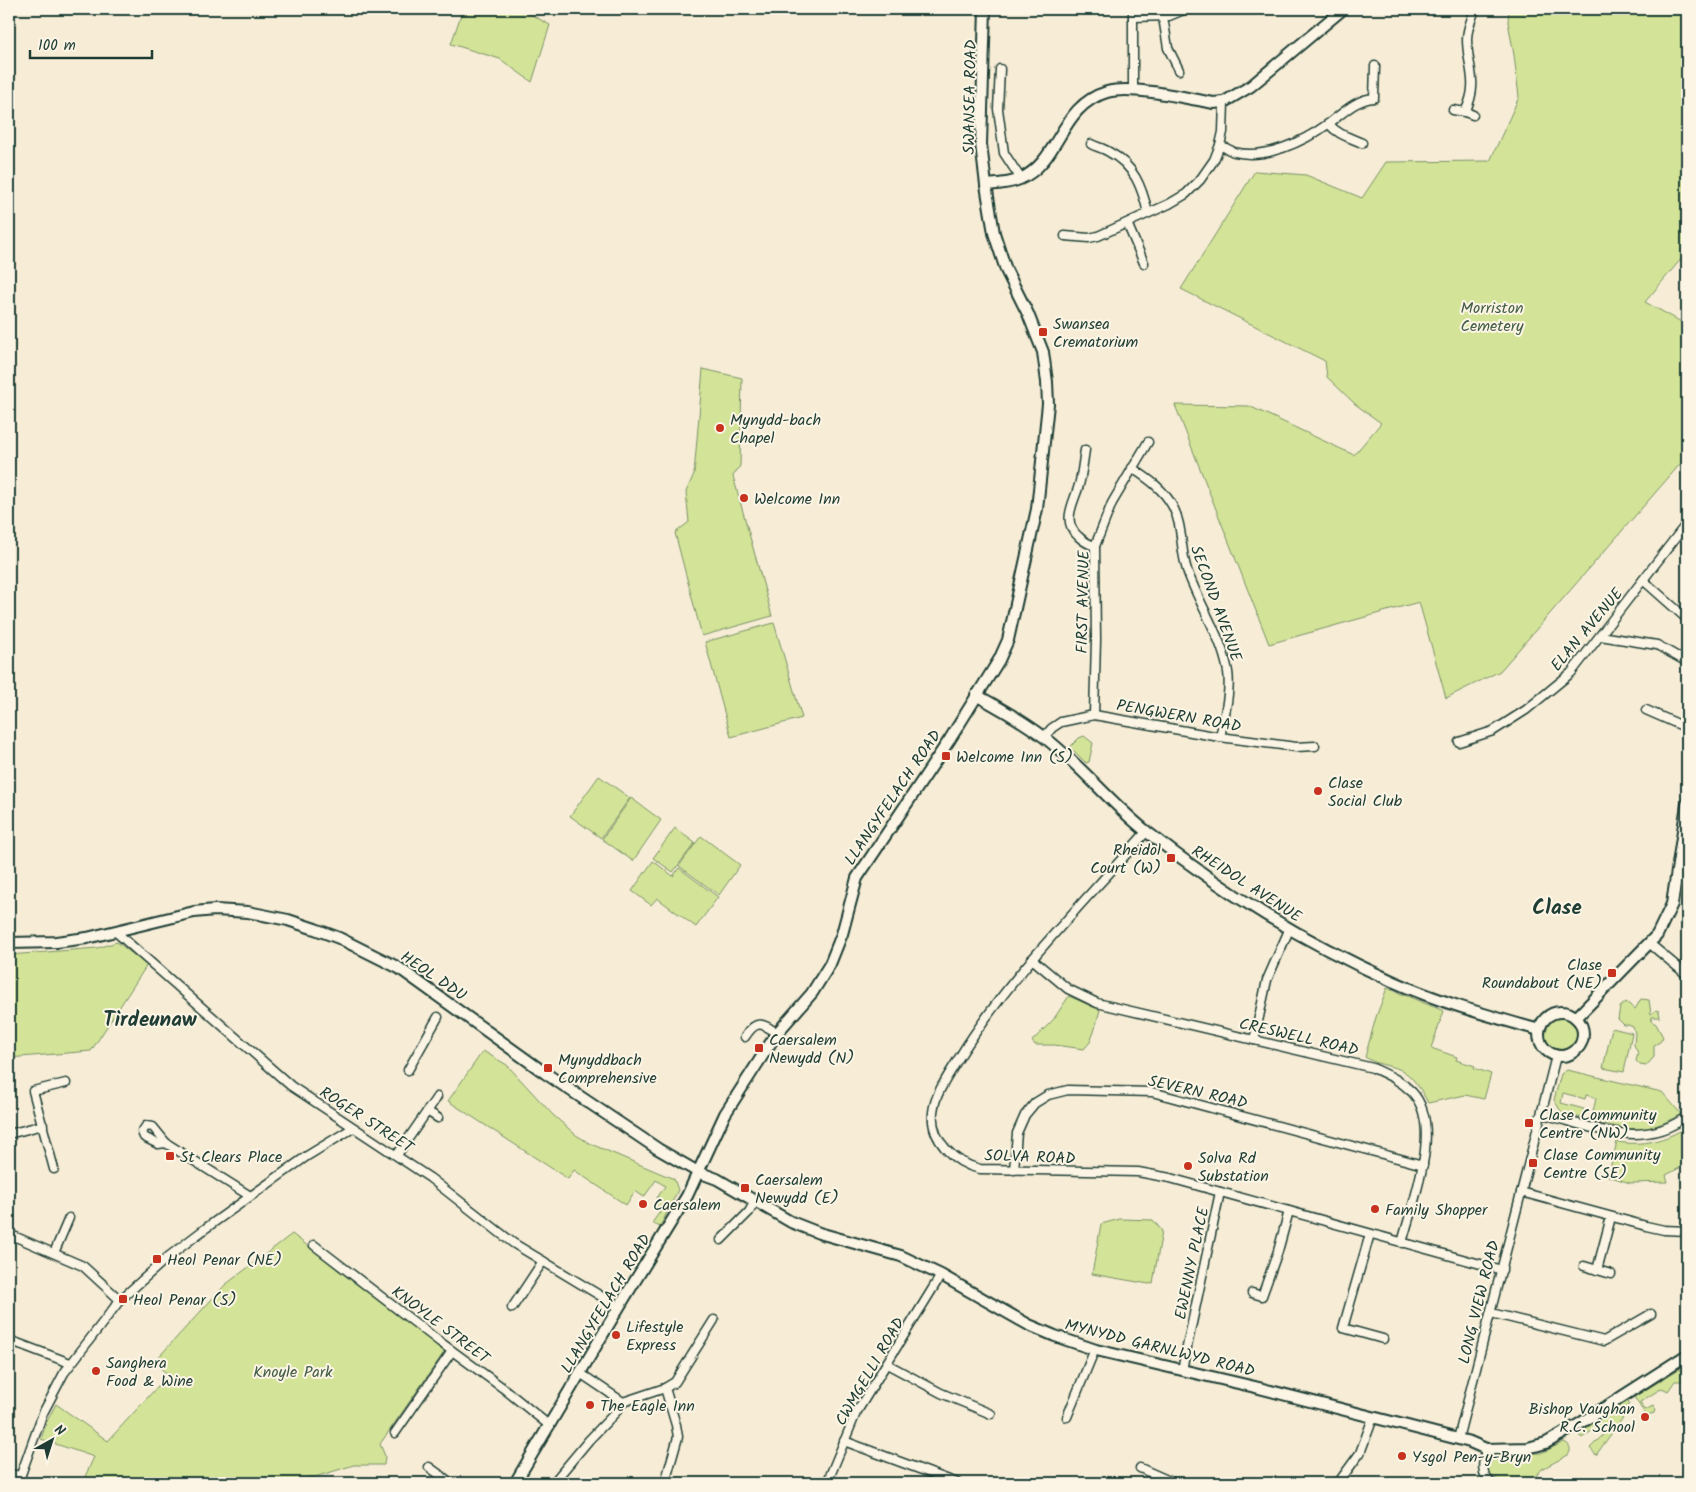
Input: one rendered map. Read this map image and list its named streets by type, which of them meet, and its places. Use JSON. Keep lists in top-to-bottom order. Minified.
{"streets":{"street":["SWANSEA ROAD","FIRST AVENUE","SECOND AVENUE","ELAN AVENUE","PENGWERN ROAD","LLANGYFELACH ROAD","RHEIDOL AVENUE","HEOL DDU","CRESWELL ROAD","SEVERN ROAD","ROGER STREET","SOLVA ROAD","EWENNY PLACE","LONG VIEW ROAD","KNOYLE STREET","MYNYDD GARNLWYD ROAD","CWMGELLI ROAD"]},"crossings":[["SWANSEA ROAD","LLANGYFELACH ROAD"],["FIRST AVENUE","SECOND AVENUE"],["FIRST AVENUE","PENGWERN ROAD"],["SECOND AVENUE","PENGWERN ROAD"],["PENGWERN ROAD","RHEIDOL AVENUE"],["LLANGYFELACH ROAD","RHEIDOL AVENUE"],["LLANGYFELACH ROAD","HEOL DDU"],["LLANGYFELACH ROAD","ROGER STREET"],["LLANGYFELACH ROAD","KNOYLE STREET"],["LLANGYFELACH ROAD","MYNYDD GARNLWYD ROAD"],["RHEIDOL AVENUE","SOLVA ROAD"],["RHEIDOL AVENUE","LONG VIEW ROAD"],["HEOL DDU","ROGER STREET"],["HEOL DDU","MYNYDD GARNLWYD ROAD"],["CRESWELL ROAD","SEVERN ROAD"],["CRESWELL ROAD","SOLVA ROAD"],["SEVERN ROAD","SOLVA ROAD"],["SOLVA ROAD","EWENNY PLACE"],["SOLVA ROAD","LONG VIEW ROAD"],["EWENNY PLACE","MYNYDD GARNLWYD ROAD"],["LONG VIEW ROAD","MYNYDD GARNLWYD ROAD"],["MYNYDD GARNLWYD ROAD","CWMGELLI ROAD"]],"districts":["Clase","Tirdeunaw"],"parks":["Morriston Cemetery","Knoyle Park"],"places":{"transit":["Swansea Crematorium","Welcome Inn (S)","Rheidol Court (W)","Clase Roundabout (NE)","Caersalem Newydd (N)","Mynyddbach Comprehensive","Clase Community Centre (NW)","St Clears Place","Clase Community Centre (SE)","Caersalem Newydd (E)","Heol Penar (NE)","Heol Penar (S)"],"other":["Mynydd-bach Chapel","Welcome Inn","Clase Social Club","Solva Rd Substation","Caersalem","Family Shopper","Lifestyle Express","Sanghera Food & Wine","The Eagle Inn","Bishop Vaughan R.C. School","Ysgol Pen-y-Bryn"]},"scale_bar":"100 m","north":"top right"}
